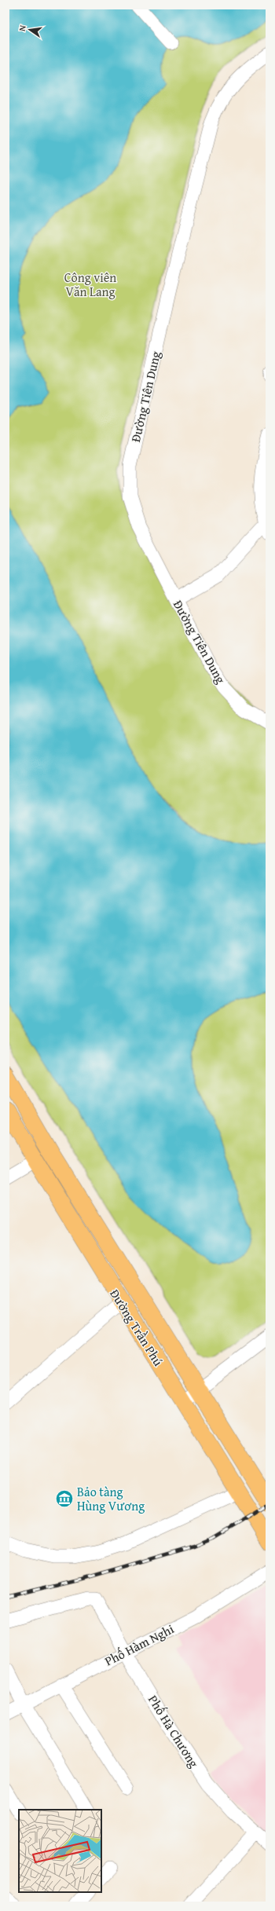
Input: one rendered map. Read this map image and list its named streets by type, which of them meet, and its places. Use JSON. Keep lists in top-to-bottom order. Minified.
{"streets":{"main road":["Đường Trần Phú"],"street":["Đường Tiên Dung","Phố Hàm Nghi","Phố Hà Chương"]},"crossings":[["Phố Hàm Nghi","Phố Hà Chương"]],"parks":["Công viên Văn Lang"],"places":{"museum":["Bảo tàng Hùng Vương"]},"north":"left"}
